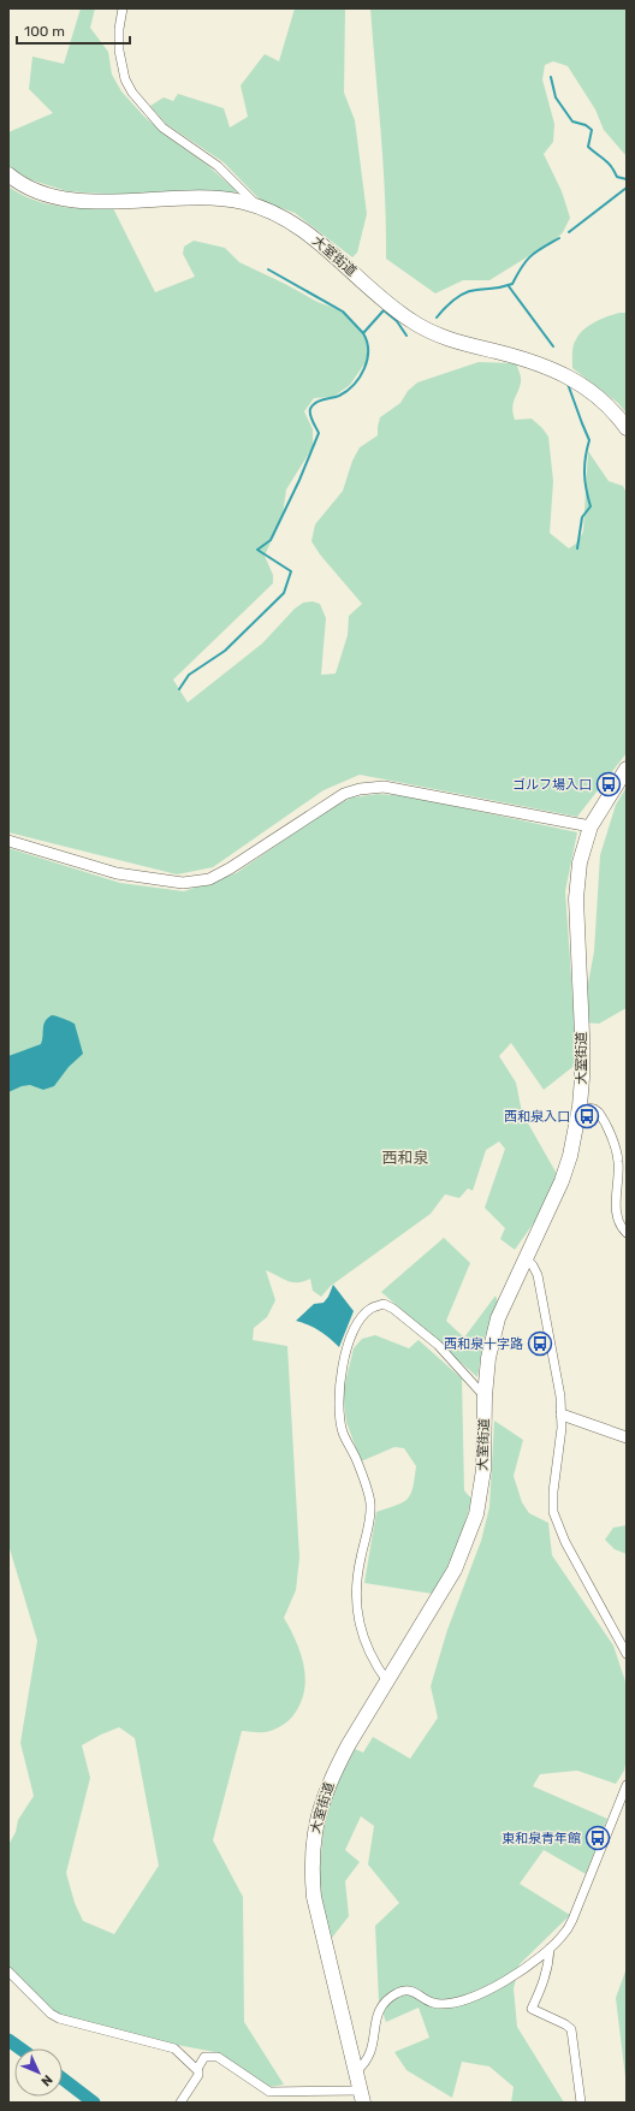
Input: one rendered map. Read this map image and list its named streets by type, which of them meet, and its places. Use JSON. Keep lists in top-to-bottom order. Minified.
{"streets":{"main road":["大室街道"]},"districts":["西和泉"],"places":{"bus stop":["ゴルフ場入口","西和泉入口","西和泉十字路","東和泉青年館"]},"scale_bar":"100 m","north":"bottom right"}
